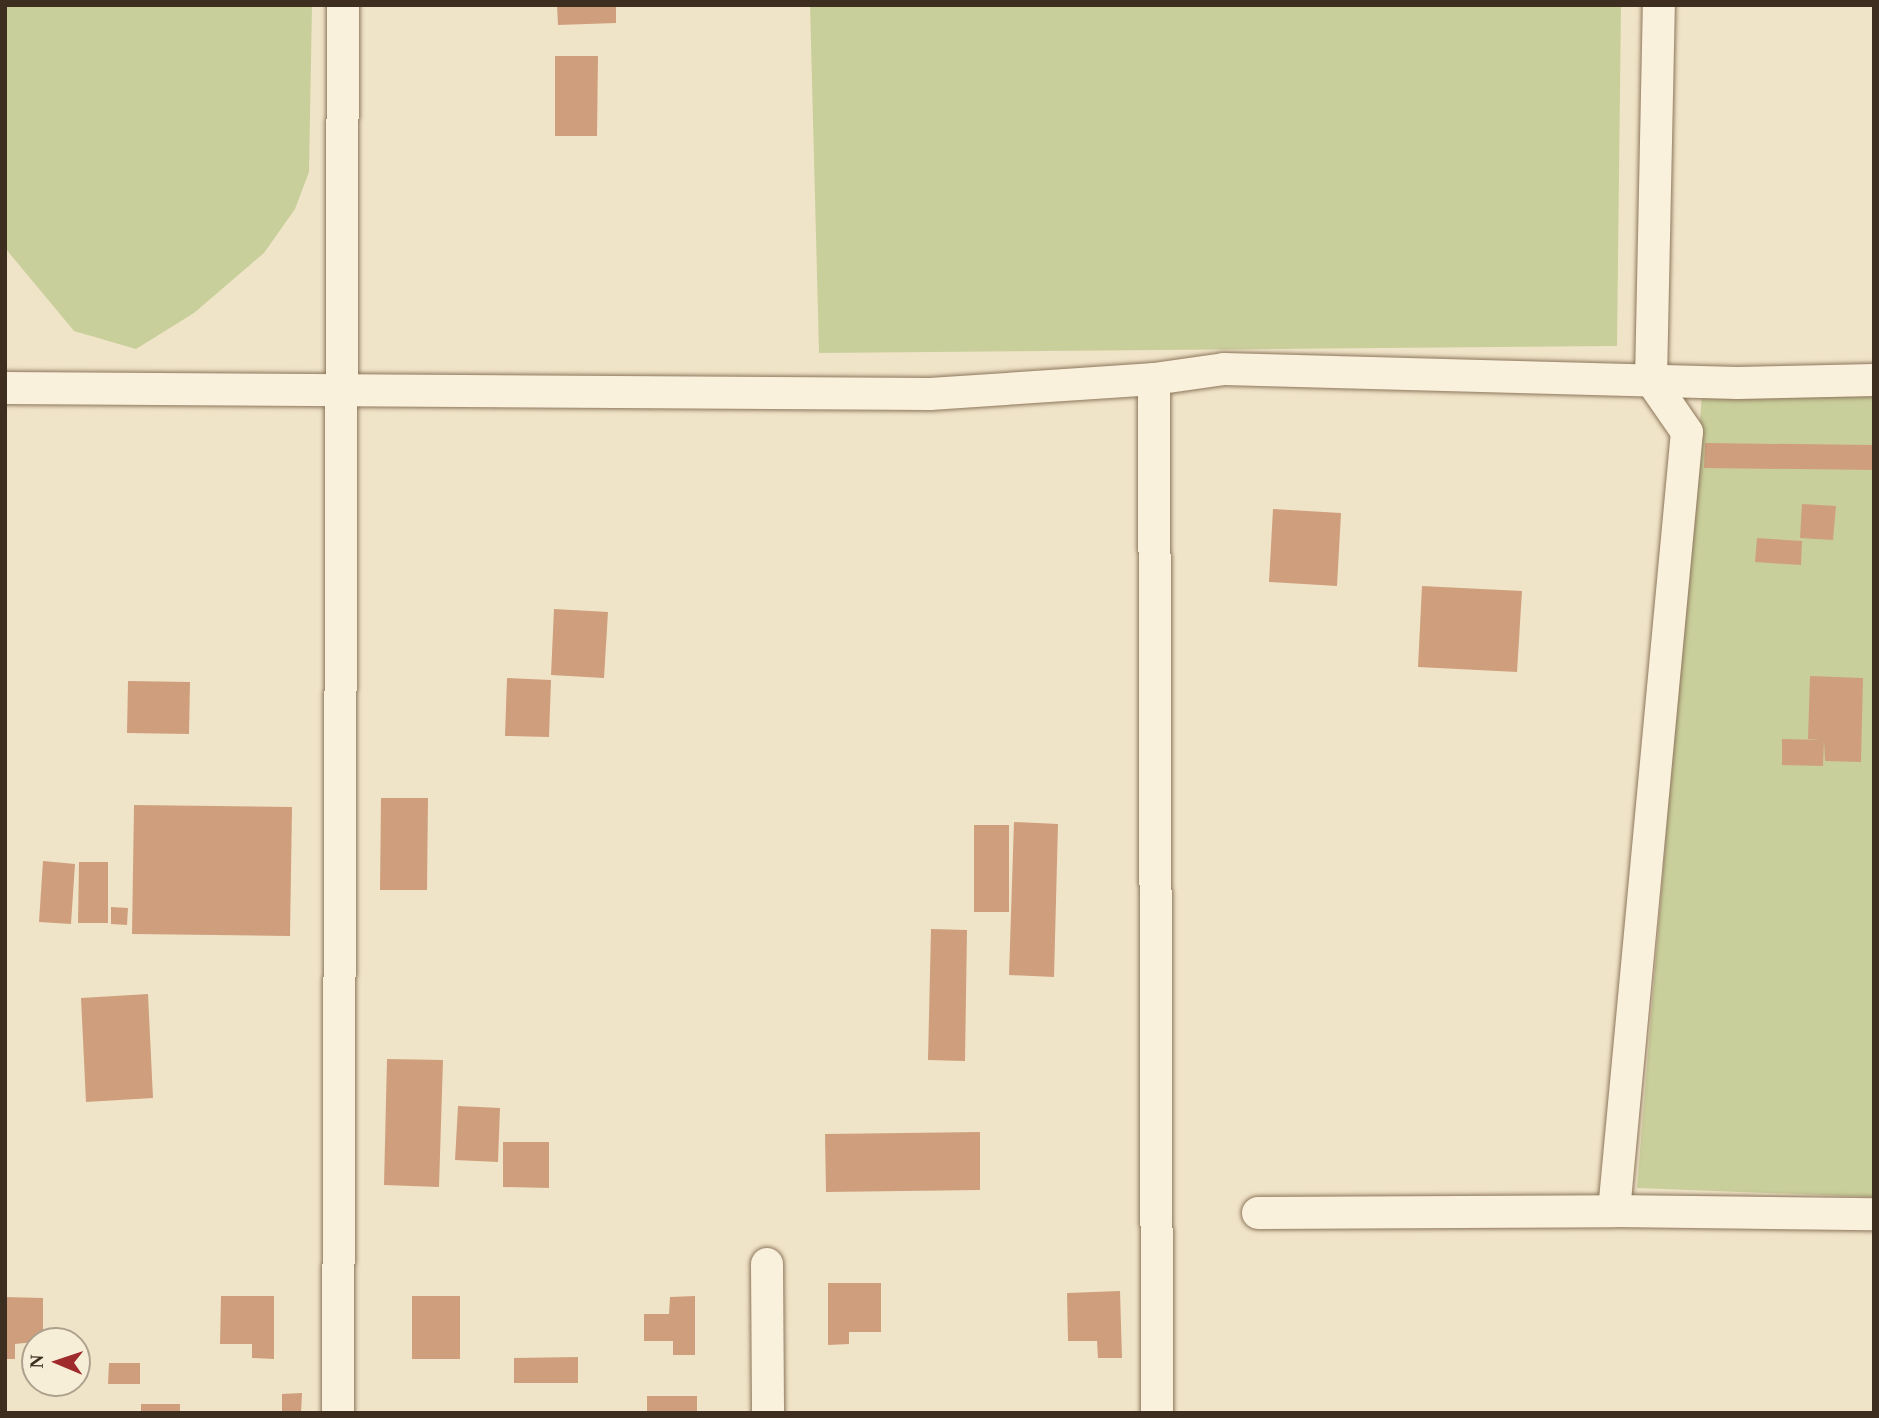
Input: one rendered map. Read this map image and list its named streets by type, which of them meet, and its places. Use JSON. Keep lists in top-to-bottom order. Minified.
{"north":"left"}
